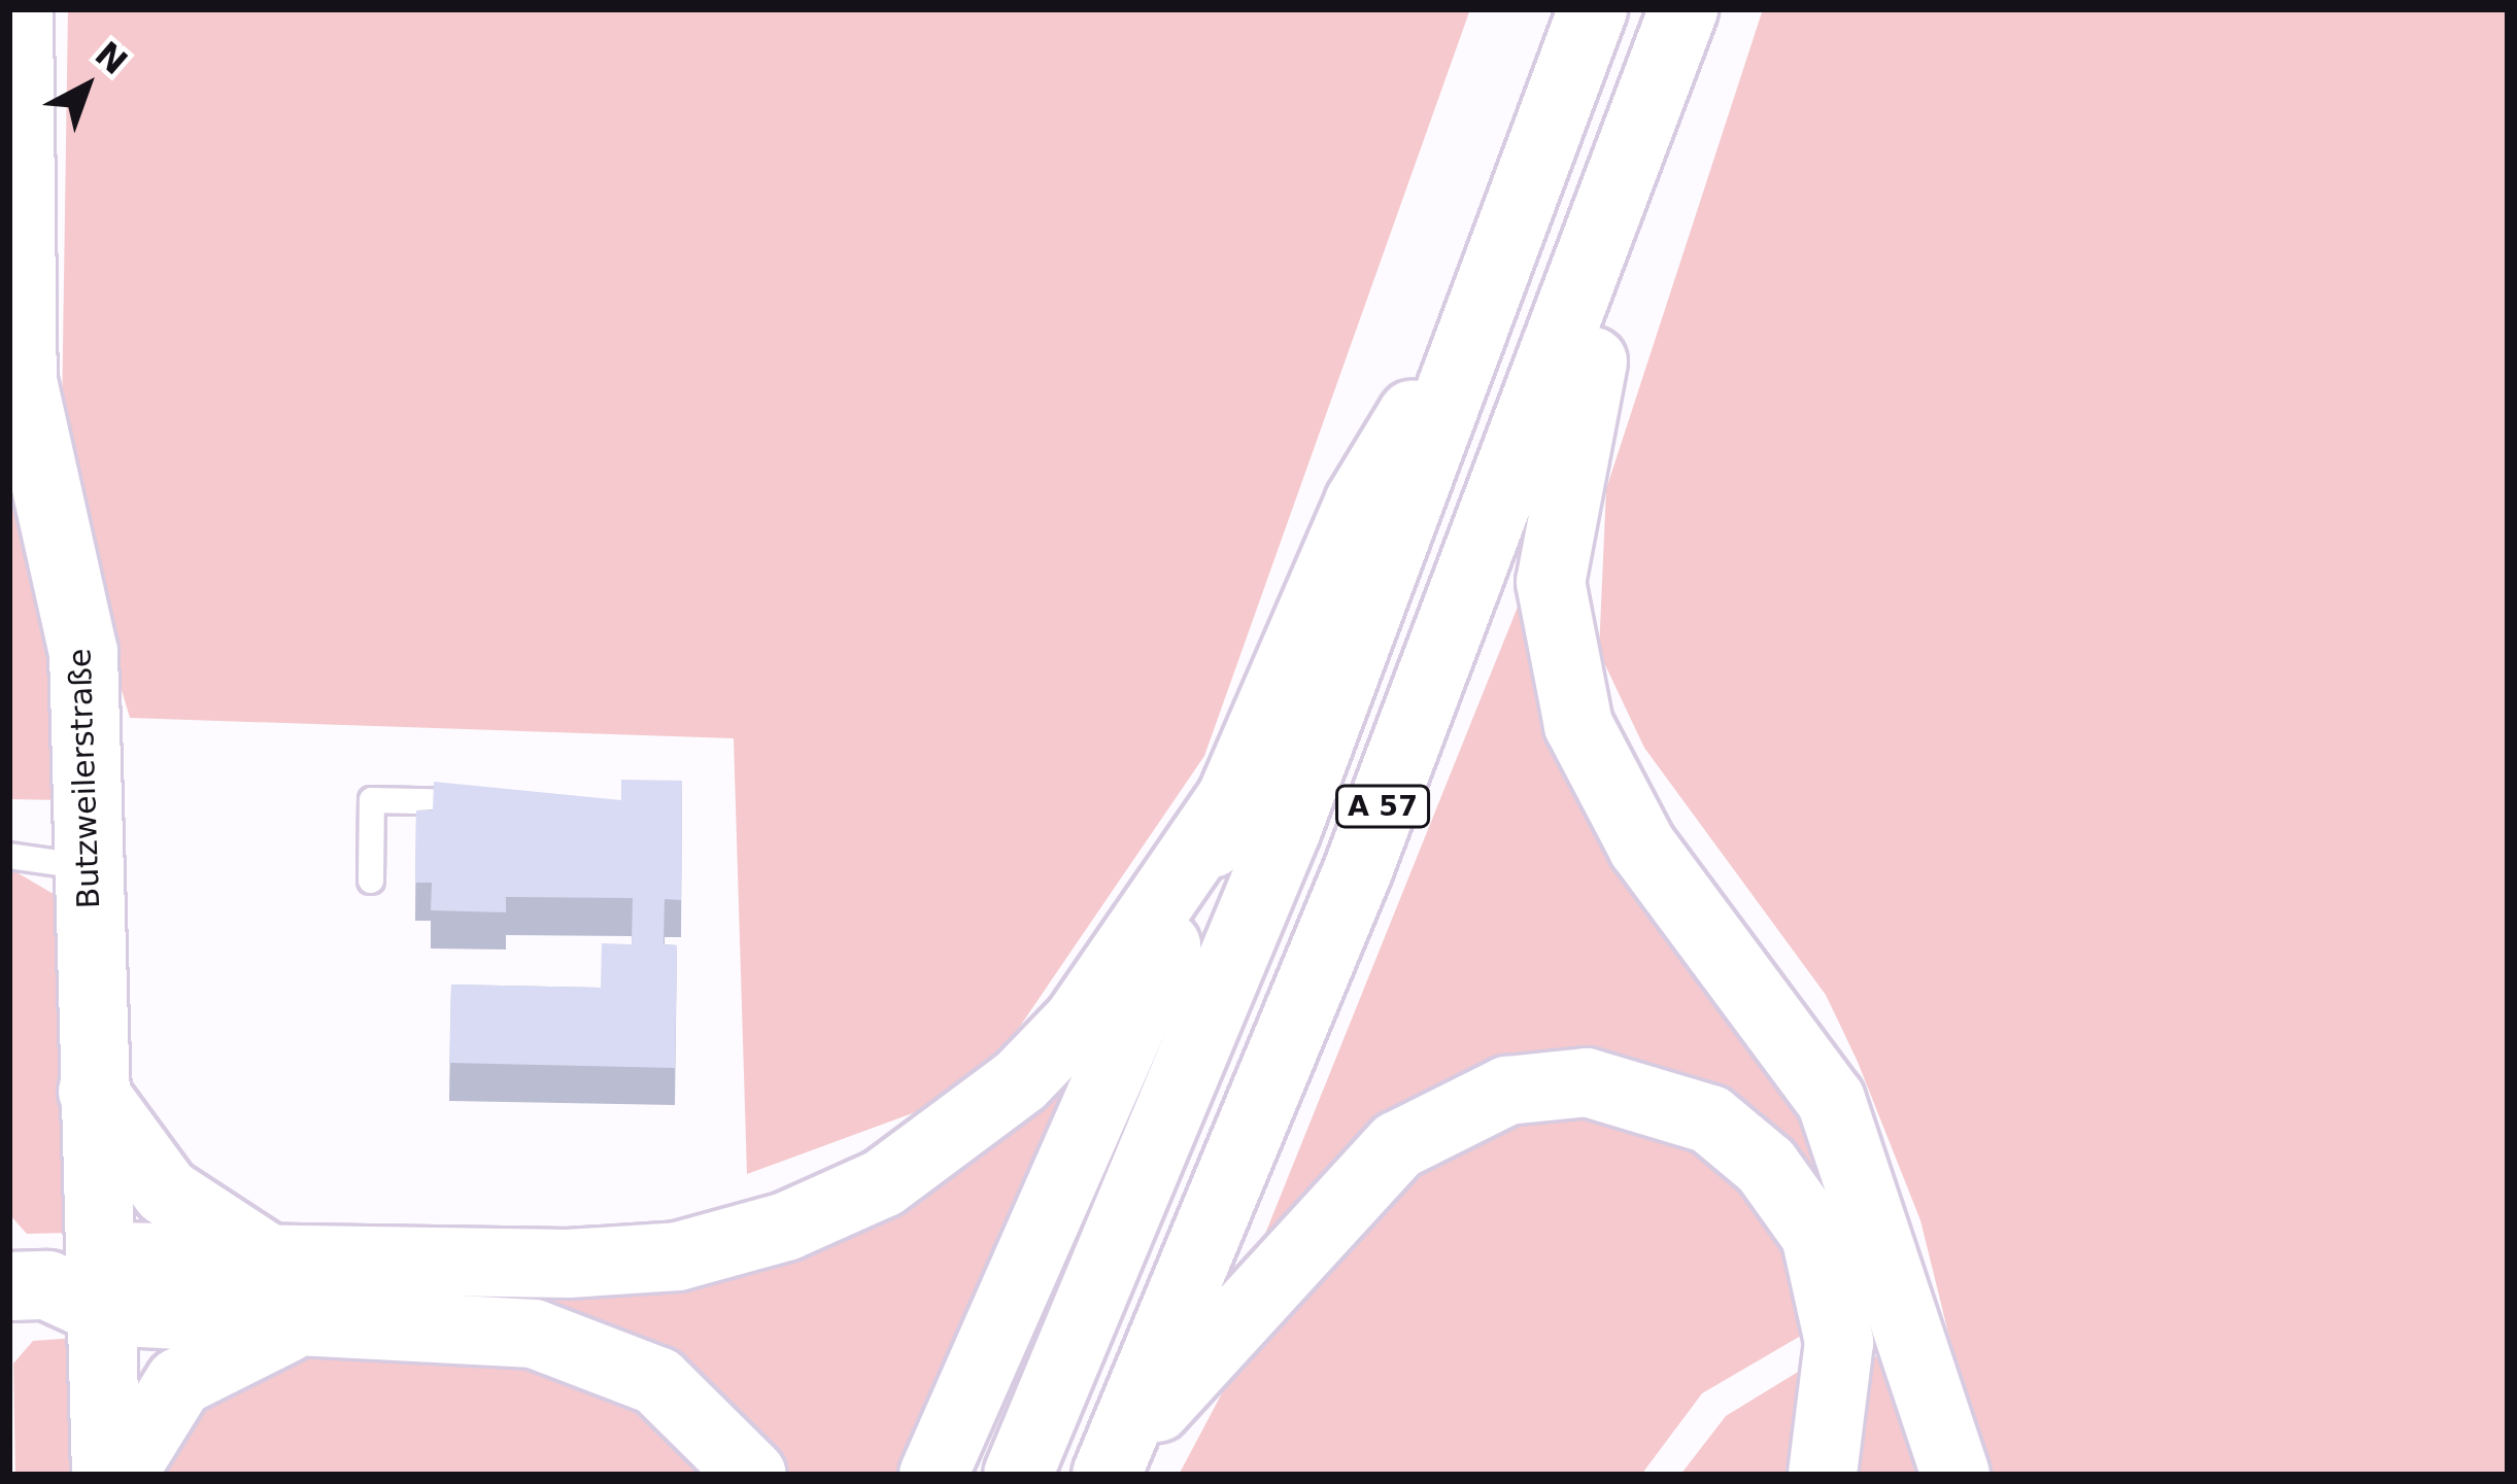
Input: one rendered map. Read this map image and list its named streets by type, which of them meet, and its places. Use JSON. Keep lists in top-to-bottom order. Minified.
{"streets":{"main road":["Butzweilerstraße","A 57"]},"north":"top right"}
